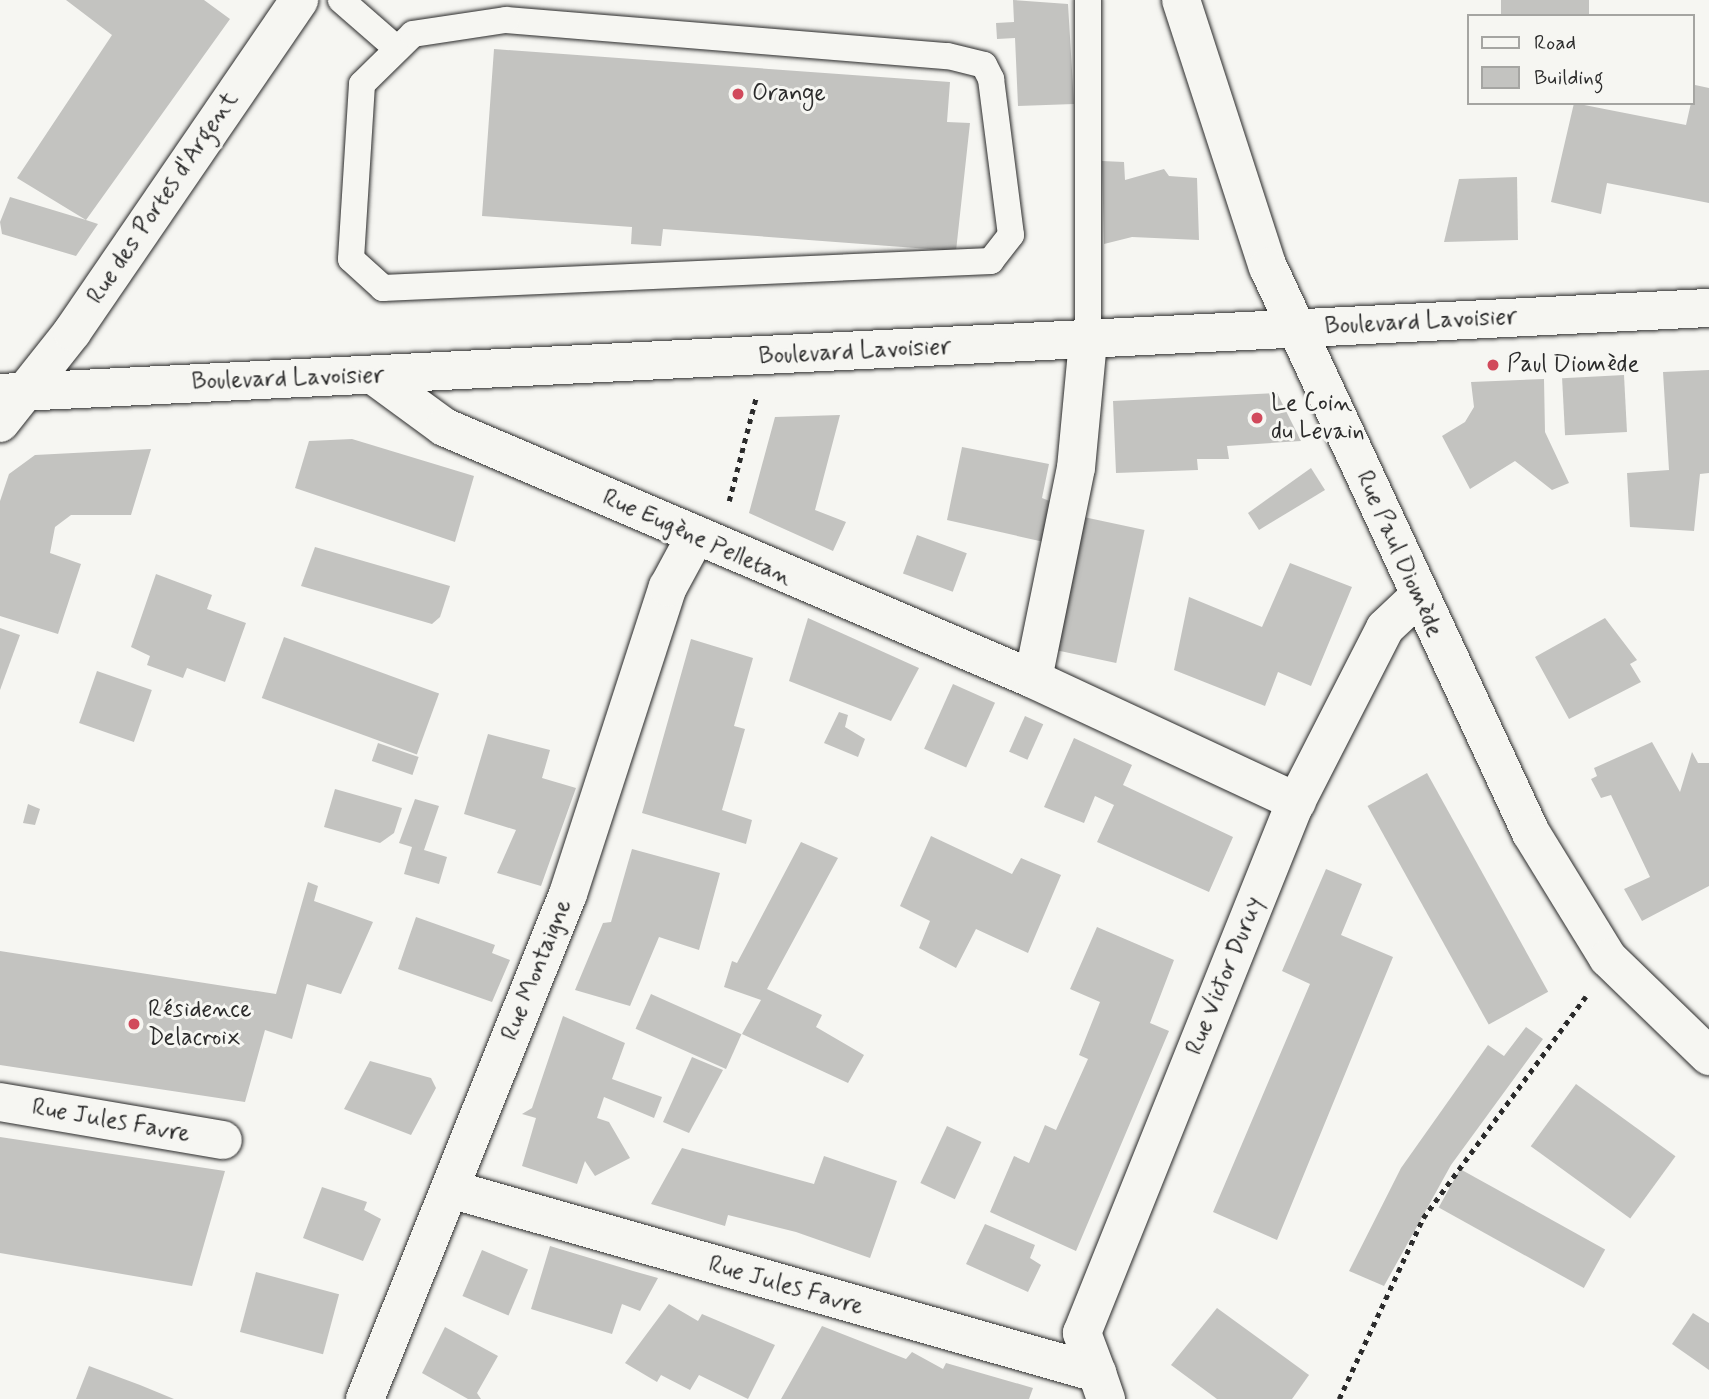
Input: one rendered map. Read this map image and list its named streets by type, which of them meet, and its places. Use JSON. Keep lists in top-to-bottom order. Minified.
{"streets":{"street":["Rue des Portes d'Argent","Boulevard Lavoisier","Rue Eugène Pelletan","Rue Paul Diomède","Rue Montaigne","Rue Victor Duruy","Rue Jules Favre"]},"crossings":[["Rue des Portes d'Argent","Boulevard Lavoisier"],["Boulevard Lavoisier","Rue Eugène Pelletan"],["Boulevard Lavoisier","Rue Paul Diomède"],["Rue Eugène Pelletan","Rue Montaigne"],["Rue Eugène Pelletan","Rue Victor Duruy"],["Rue Paul Diomède","Rue Victor Duruy"],["Rue Montaigne","Rue Jules Favre"],["Rue Victor Duruy","Rue Jules Favre"]],"places":["Orange","Paul Diomède","Le Coin du Levain","Résidence Delacroix"],"legend":["Road","Building"]}
